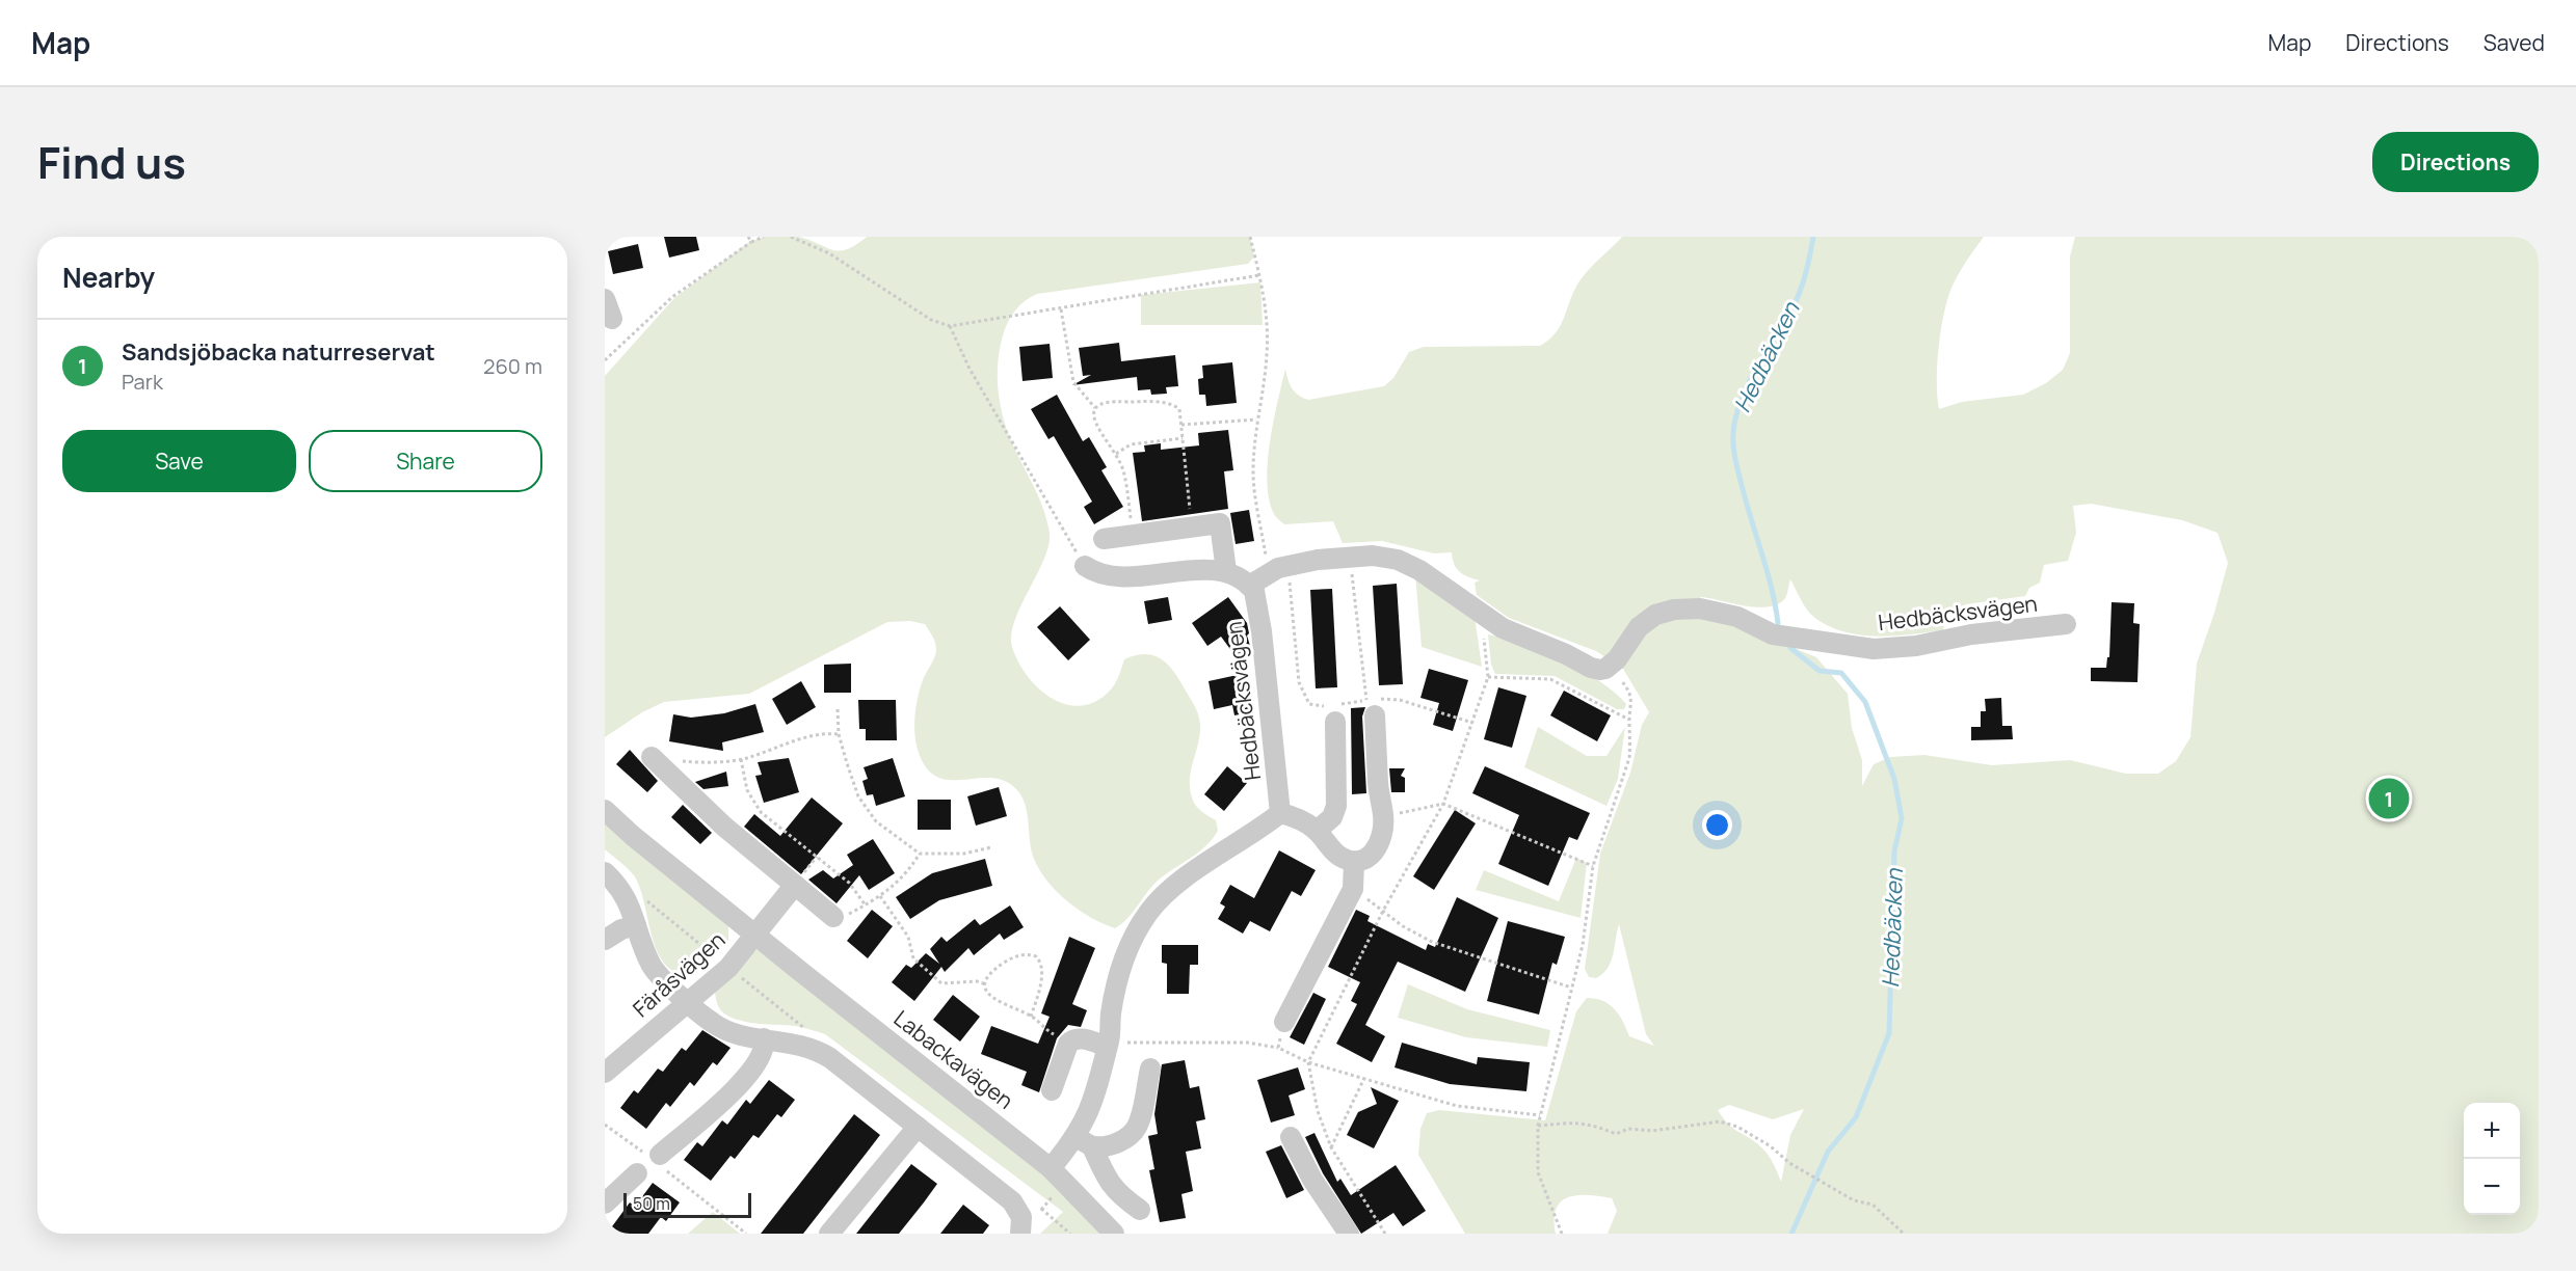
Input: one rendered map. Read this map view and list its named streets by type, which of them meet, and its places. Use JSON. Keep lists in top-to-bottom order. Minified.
{"streets":{"street":["Hedbäcksvägen","Färåsvägen","Labackavägen"]},"crossings":[["Färåsvägen","Labackavägen"]],"water":["Hedbäcken"],"scale_bar":"50 m","page":{"header":"Map","nav":["Map","Directions","Saved"],"title":"Find us","buttons":["Directions",["Save","Share"]],"heading":"Nearby","list":[{"mark":"1","name":"Sandsjöbacka naturreservat","note":"Park","value":"260 m"}],"pins":"1","map_buttons":["+","−"],"scale":"50 m"}}
